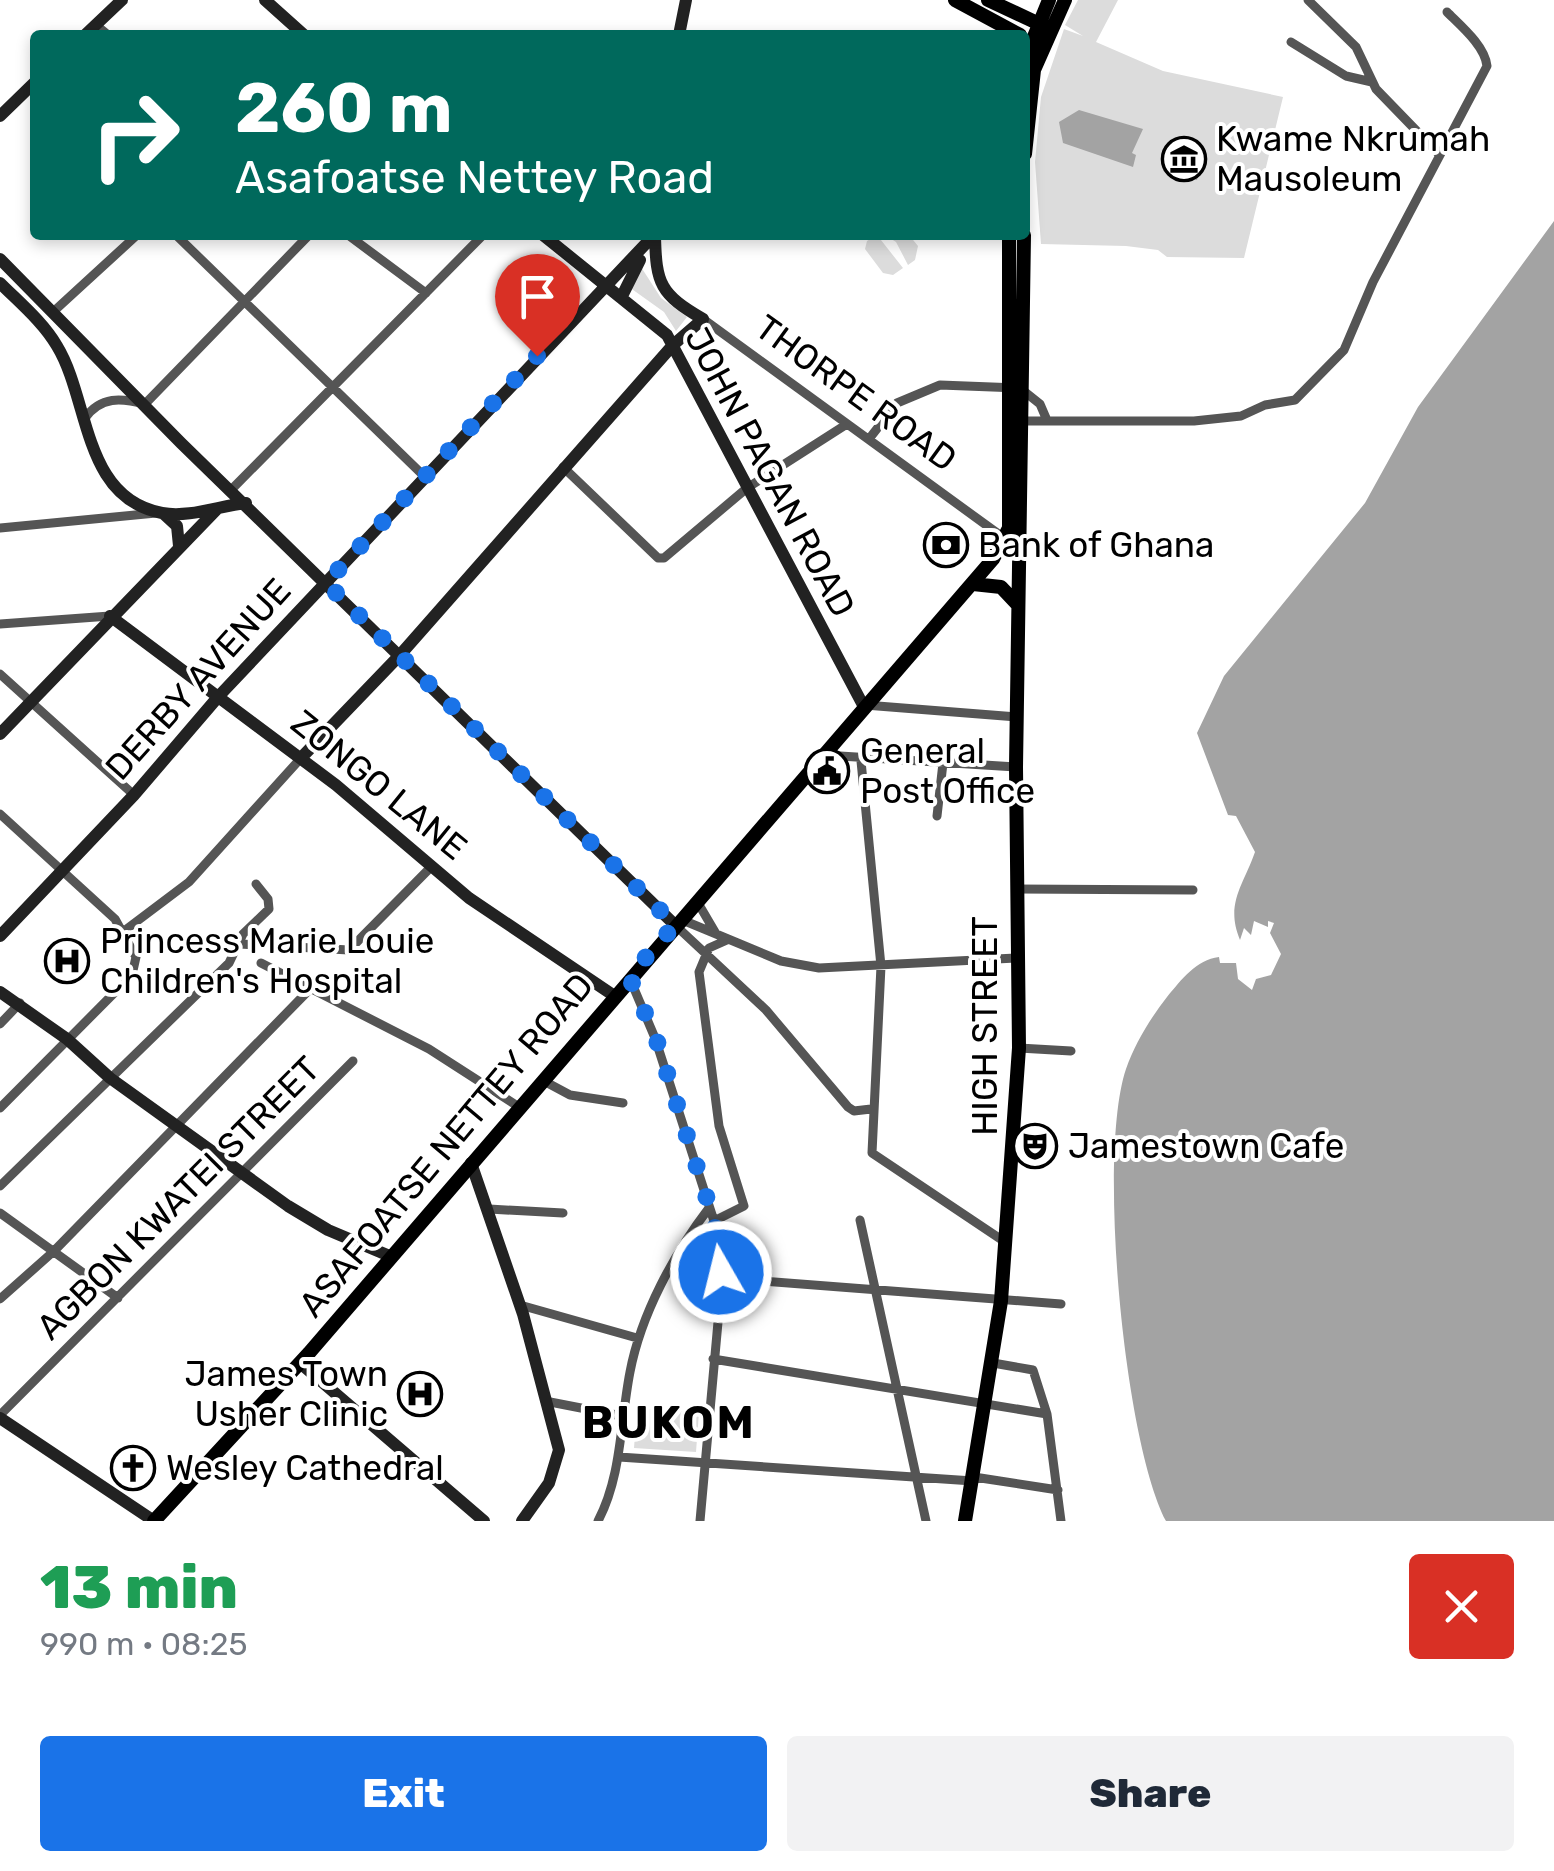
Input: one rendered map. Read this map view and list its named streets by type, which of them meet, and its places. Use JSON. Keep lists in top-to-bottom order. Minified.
{"streets":{"main road":["THORPE ROAD","JOHN PAGAN ROAD","DERBY AVENUE","ZONGO LANE","HIGH STREET","ASAFOATSE NETTEY ROAD"],"street":["AGBON KWATEI STREET"]},"crossings":[["THORPE ROAD","HIGH STREET"],["THORPE ROAD","ASAFOATSE NETTEY ROAD"],["JOHN PAGAN ROAD","DERBY AVENUE"],["JOHN PAGAN ROAD","ASAFOATSE NETTEY ROAD"],["DERBY AVENUE","ZONGO LANE"],["ZONGO LANE","ASAFOATSE NETTEY ROAD"],["HIGH STREET","ASAFOATSE NETTEY ROAD"]],"districts":["BUKOM"],"places":{"museum":["Kwame Nkrumah Mausoleum"],"bank":["Bank of Ghana"],"public building":["General Post Office"],"hospital":["Princess Marie Louie Children's Hospital","James Town Usher Clinic"],"theatre":["Jamestown Cafe"],"church":["Wesley Cathedral"]},"page":{"turn":["260 m","Asafoatse Nettey Road"],"heading":["13 min","990 m · 08:25"],"buttons":["Exit","Share"]}}
